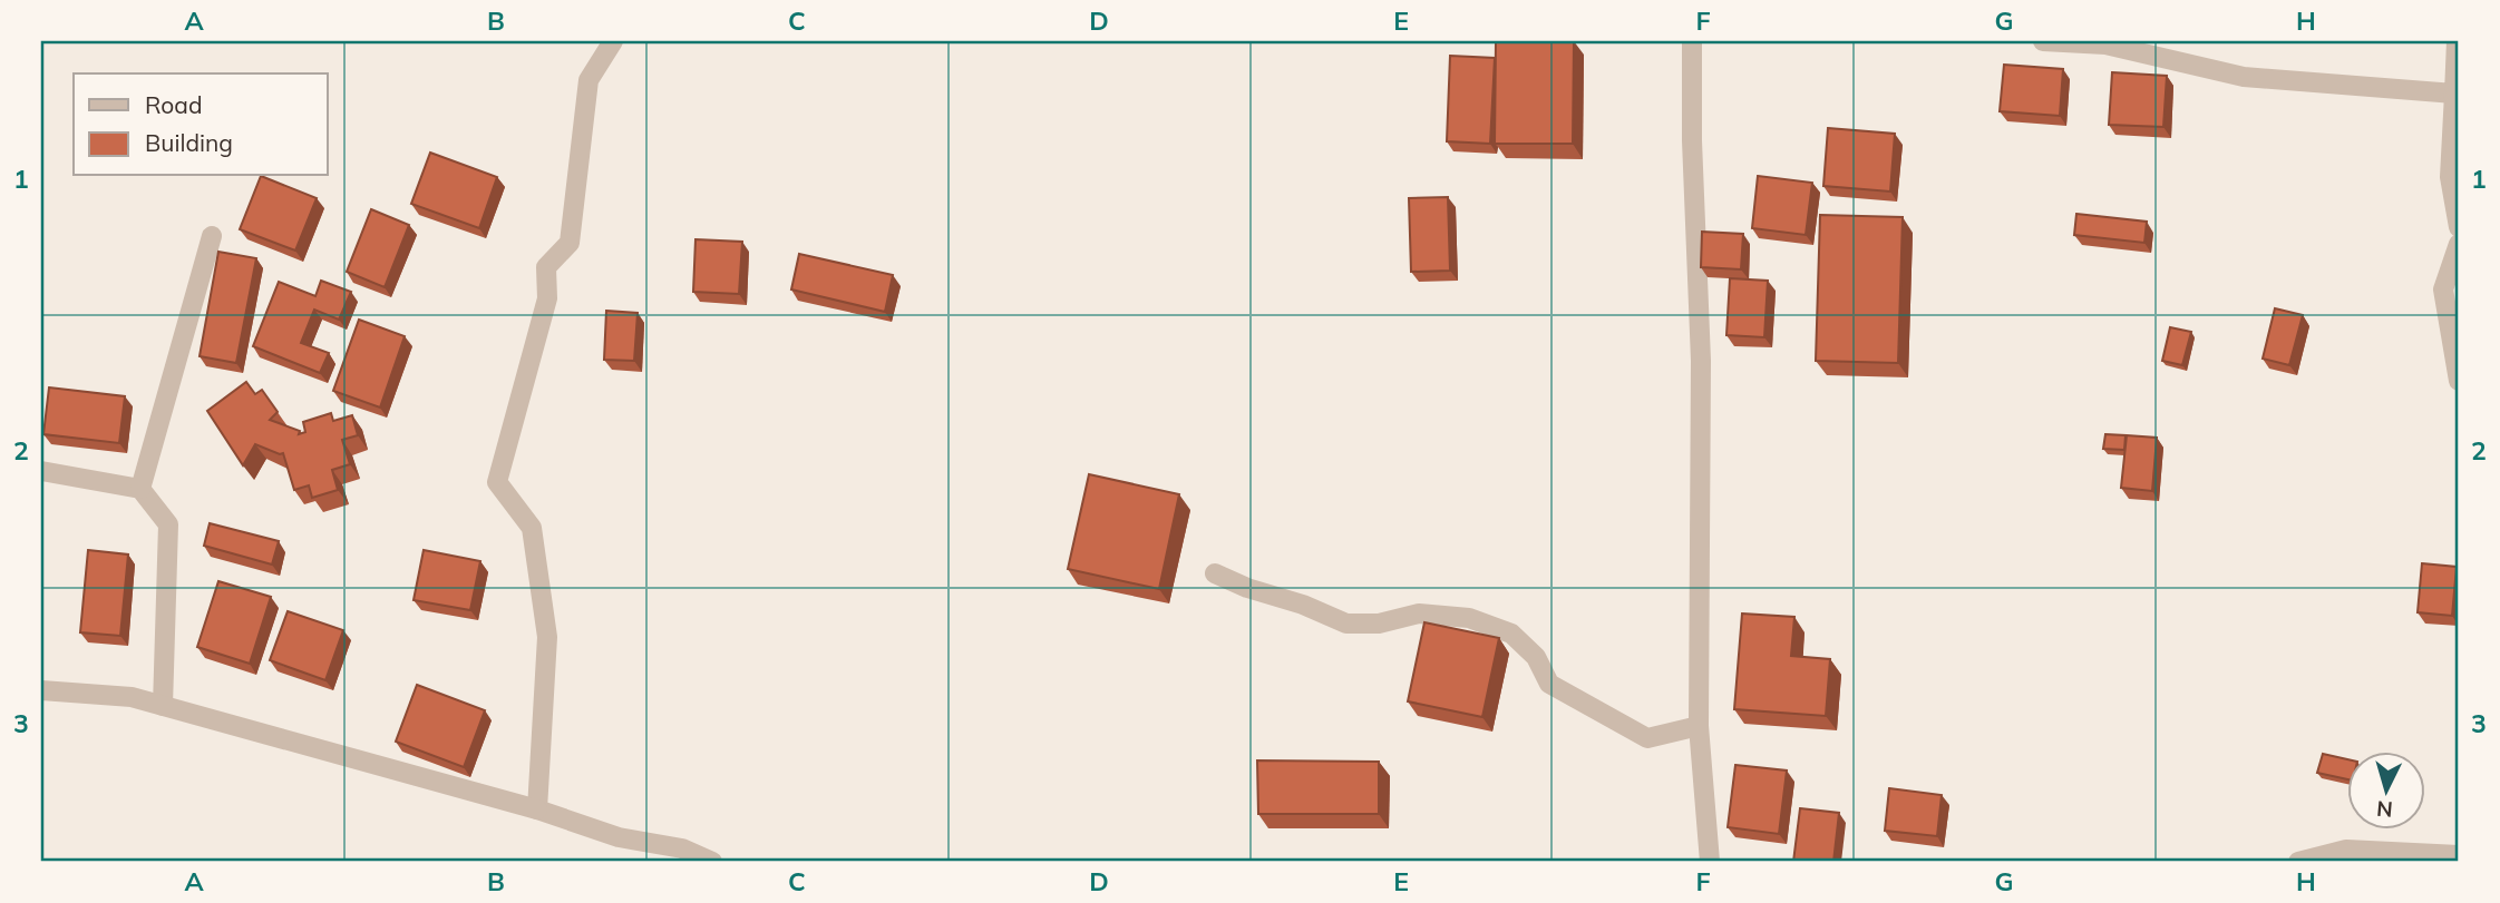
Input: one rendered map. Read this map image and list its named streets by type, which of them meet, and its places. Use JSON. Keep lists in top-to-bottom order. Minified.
{"legend":["Road","Building"],"north":"bottom","grid":{"columns":["A","B","C","D","E","F","G","H"],"rows":["1","2","3"]}}
